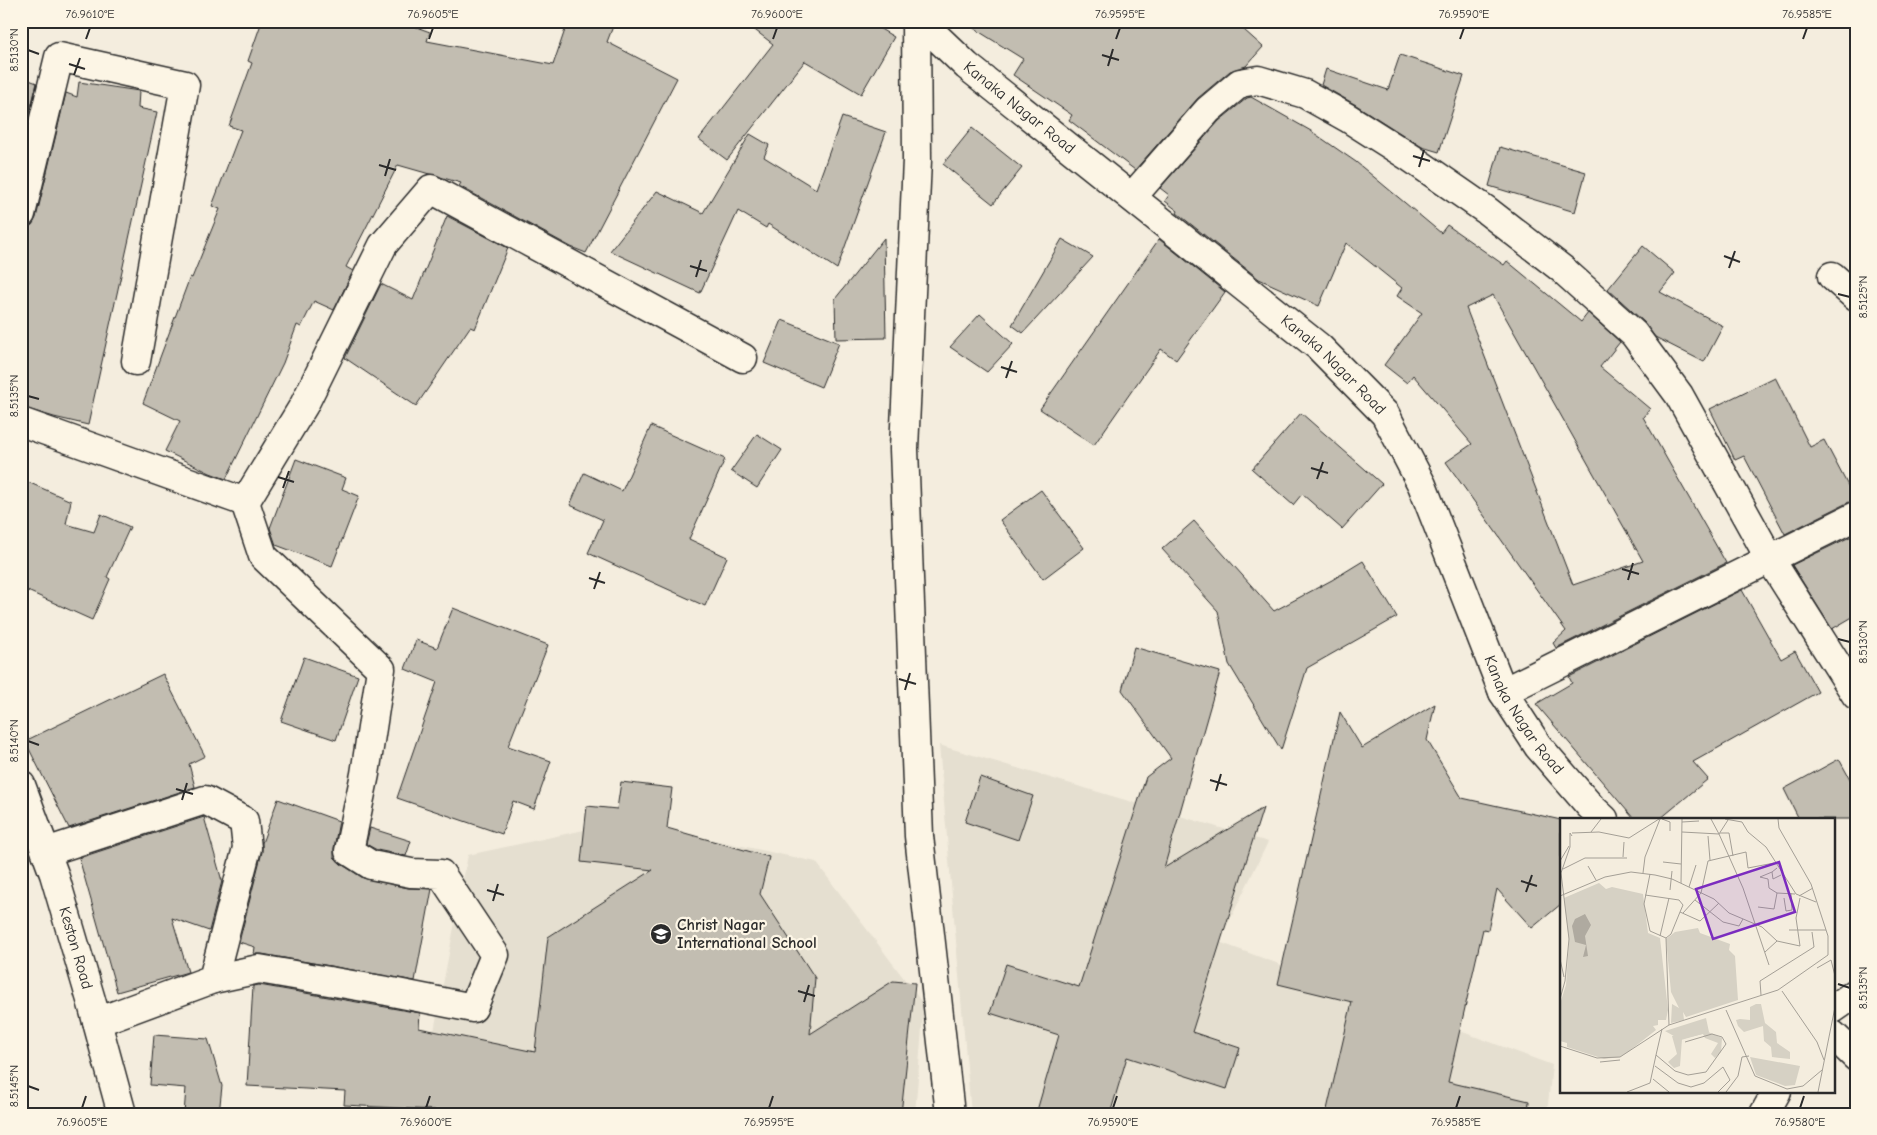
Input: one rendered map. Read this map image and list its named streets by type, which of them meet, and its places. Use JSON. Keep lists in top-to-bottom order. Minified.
{"streets":{"street":["Kanaka Nagar Road","Keston Road"]},"places":{"school or university":["Christ Nagar International School"]},"coordinates":["76.9610°E","76.9605°E","76.9600°E","76.9595°E","76.9590°E","76.9585°E","8.5130°N","8.5125°N","8.5135°N","8.5140°N","8.5145°N","76.9580°E"]}
